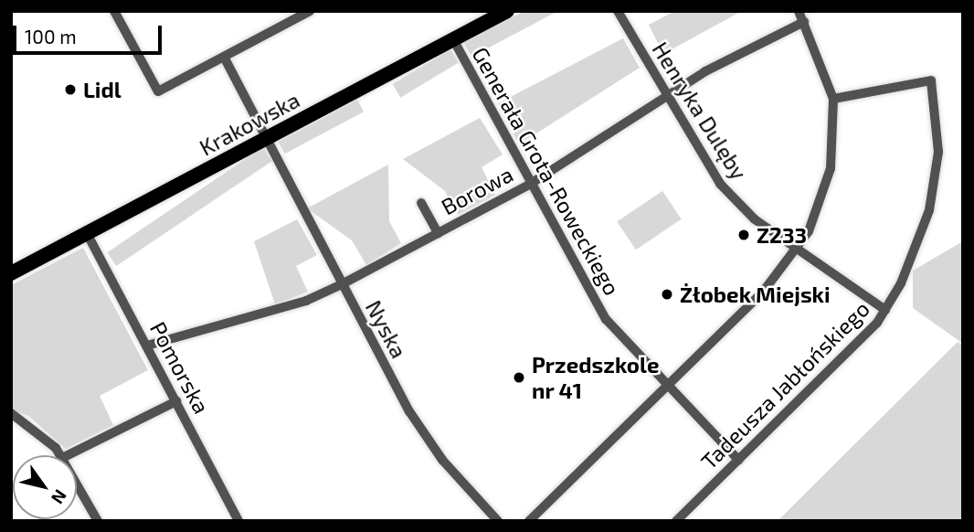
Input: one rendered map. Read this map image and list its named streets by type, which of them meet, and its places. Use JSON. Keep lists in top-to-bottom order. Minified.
{"streets":{"main road":["Krakowska"],"street":["Henryka Dulęby","Generała Grota-Roweckiego","Borowa","Nyska","Pomorska","Tadeusza Jabłońskiego"]},"crossings":[["Henryka Dulęby","Borowa"],["Henryka Dulęby","Tadeusza Jabłońskiego"],["Krakowska","Generała Grota-Roweckiego"],["Krakowska","Nyska"],["Krakowska","Pomorska"],["Generała Grota-Roweckiego","Borowa"],["Generała Grota-Roweckiego","Tadeusza Jabłońskiego"],["Borowa","Nyska"],["Borowa","Pomorska"]],"places":["Lidl","Z233","Żłobek Miejski","Przedszkole nr 41"],"scale_bar":"100 m","north":"bottom right"}
